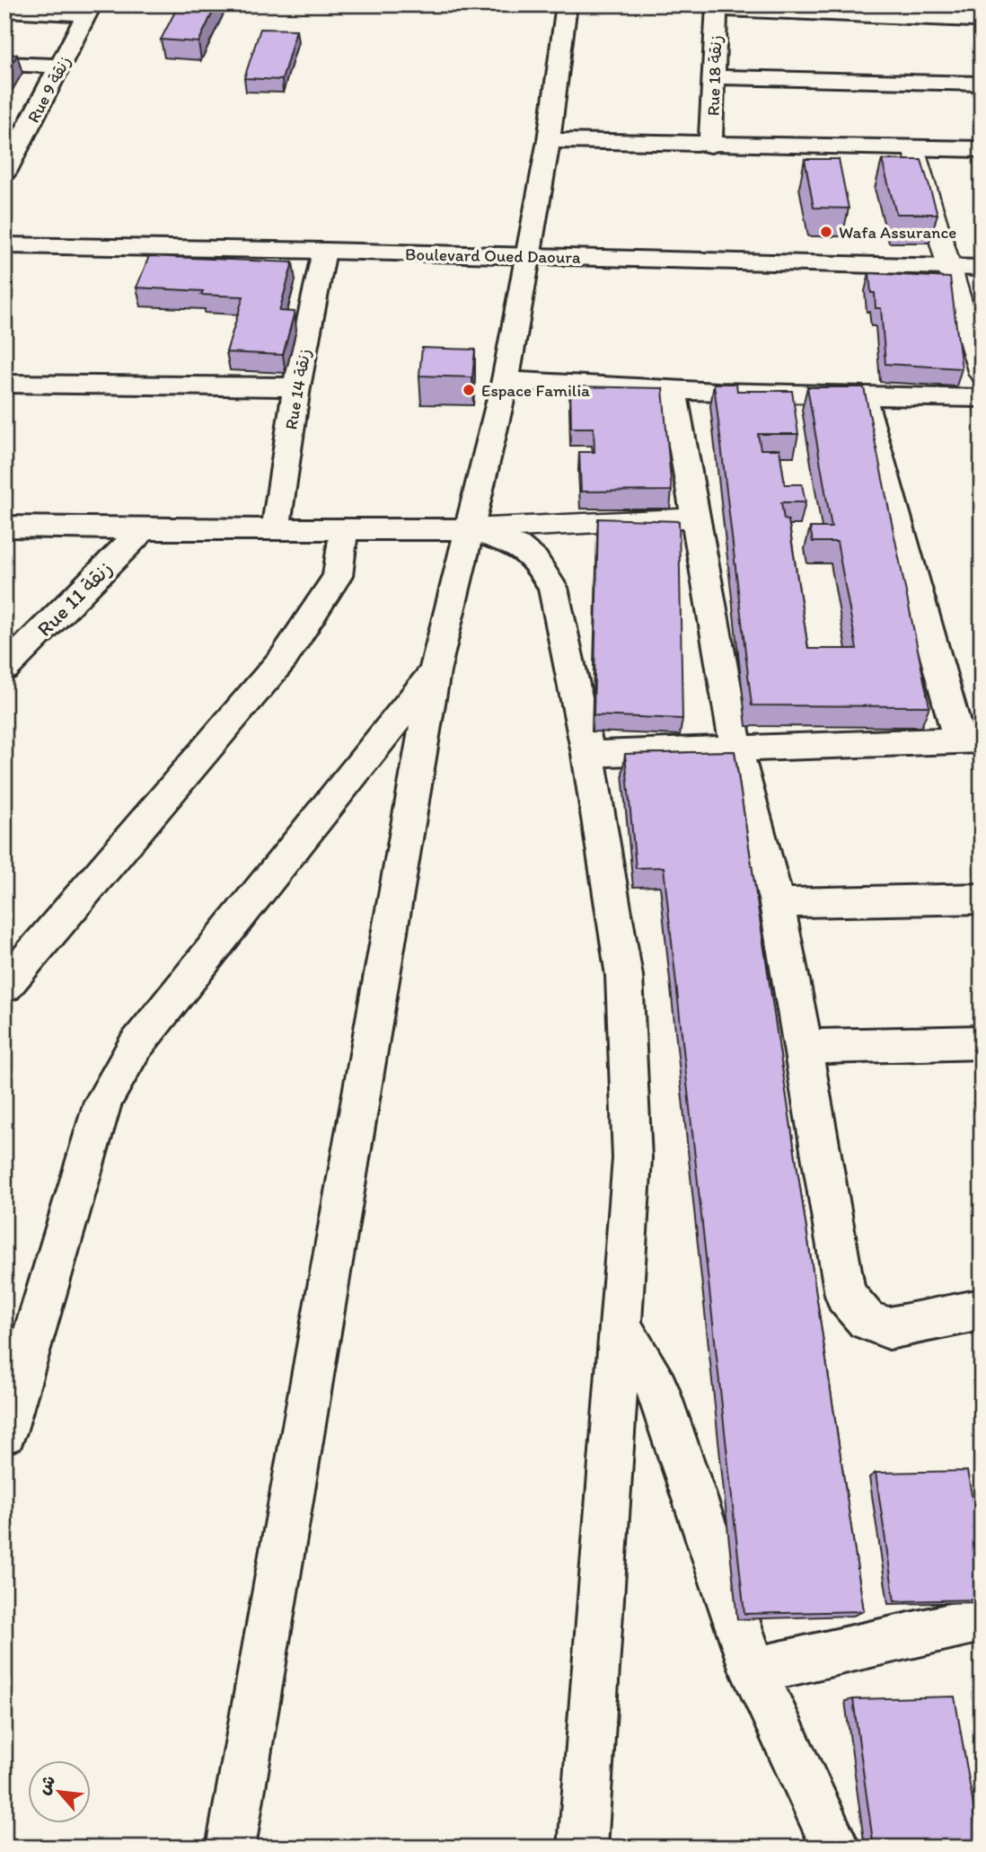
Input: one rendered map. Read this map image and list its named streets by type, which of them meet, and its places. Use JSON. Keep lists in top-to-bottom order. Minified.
{"streets":{"street":["Rue 18 زنقة","Rue 9 زنقة","Boulevard Oued Daoura","Rue 14 زنقة","Rue 11 زنقة"]},"crossings":[["Boulevard Oued Daoura","Rue 14 زنقة"]],"places":["Wafa Assurance","Espace Familia"],"north":"top left"}
